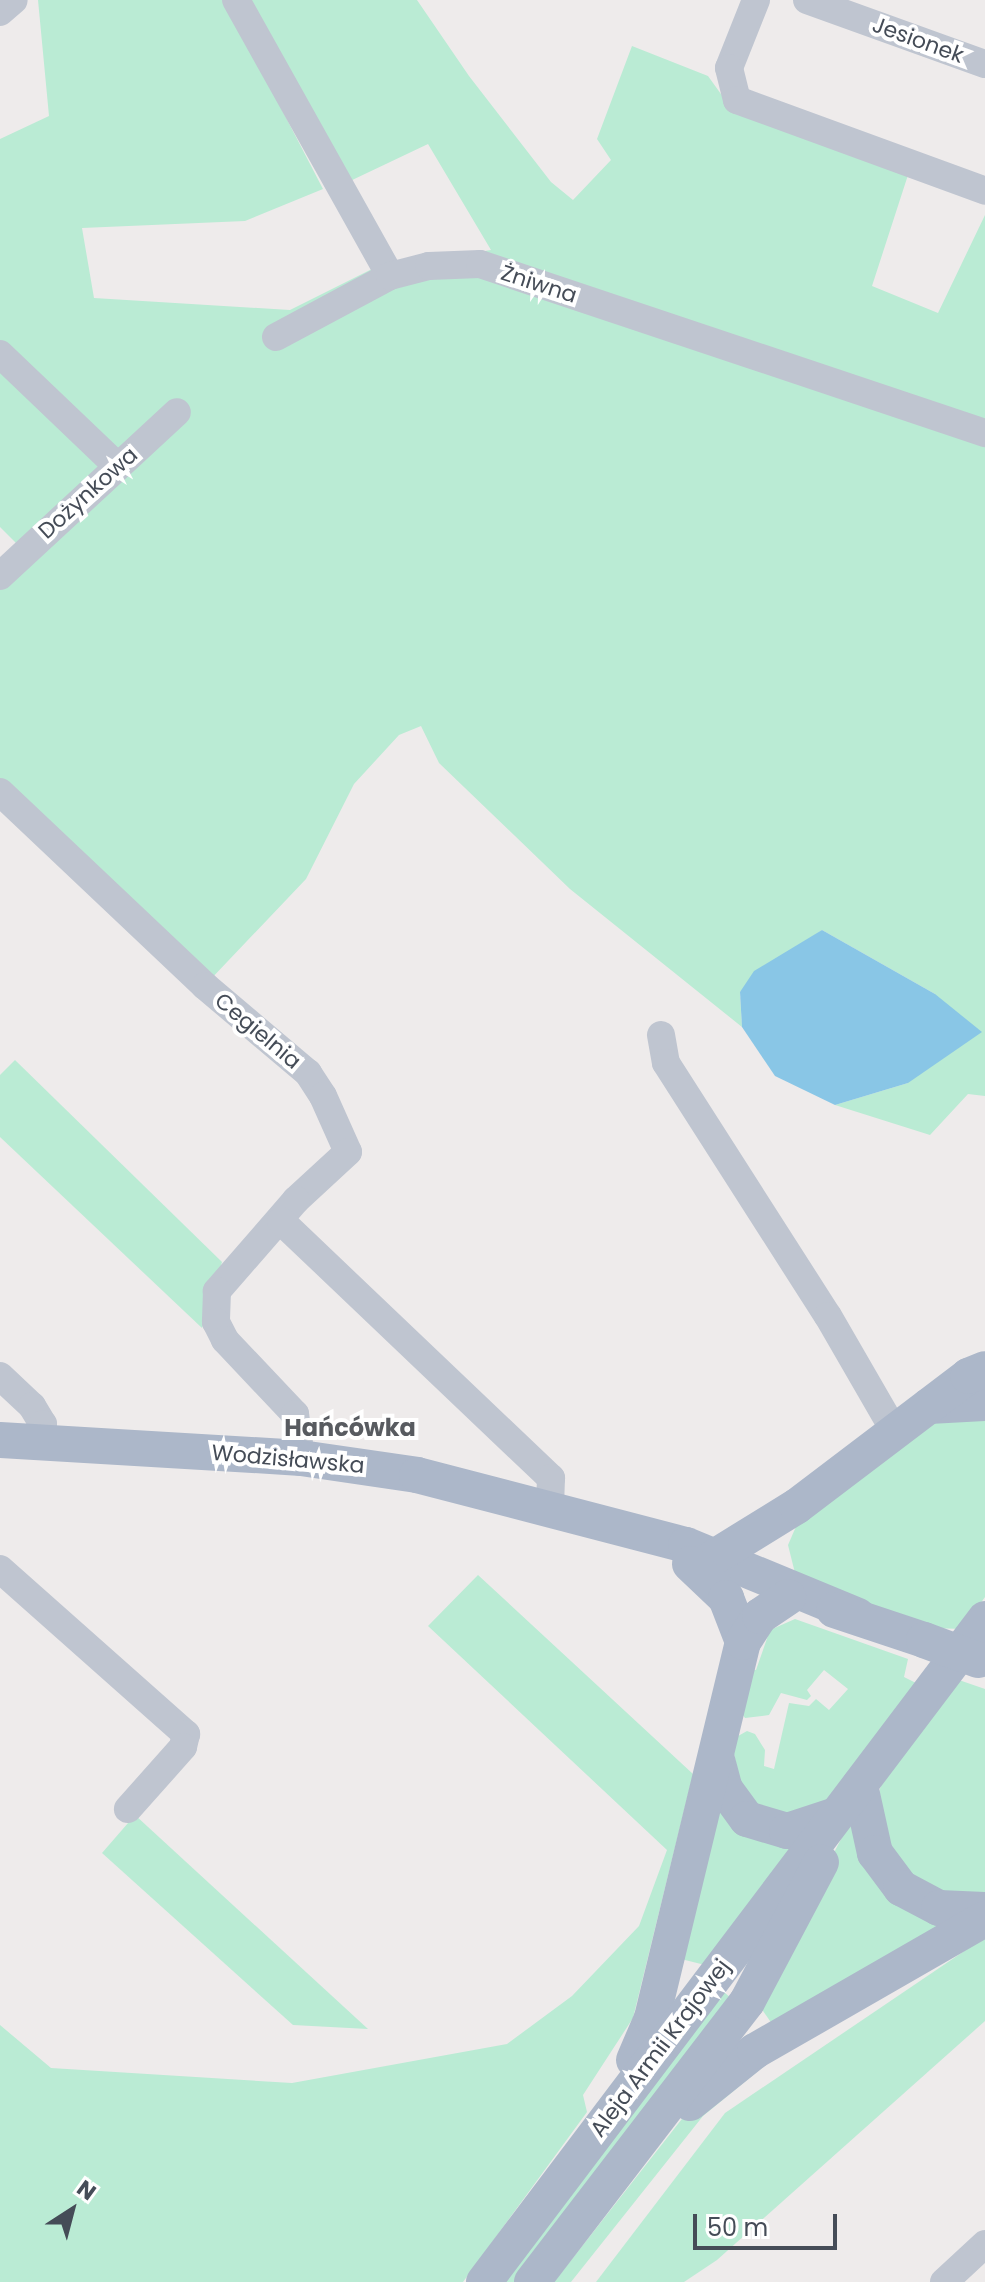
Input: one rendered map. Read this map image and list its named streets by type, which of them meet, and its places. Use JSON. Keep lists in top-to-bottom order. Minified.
{"streets":{"main road":["Wodzisławska","Aleja Armii Krajowej"],"street":["Jesionek","Żniwna","Dożynkowa","Cegielnia"]},"crossings":[["Cegielnia","Wodzisławska"]],"districts":["Hańcówka"],"scale_bar":"50 m","north":"top right"}
